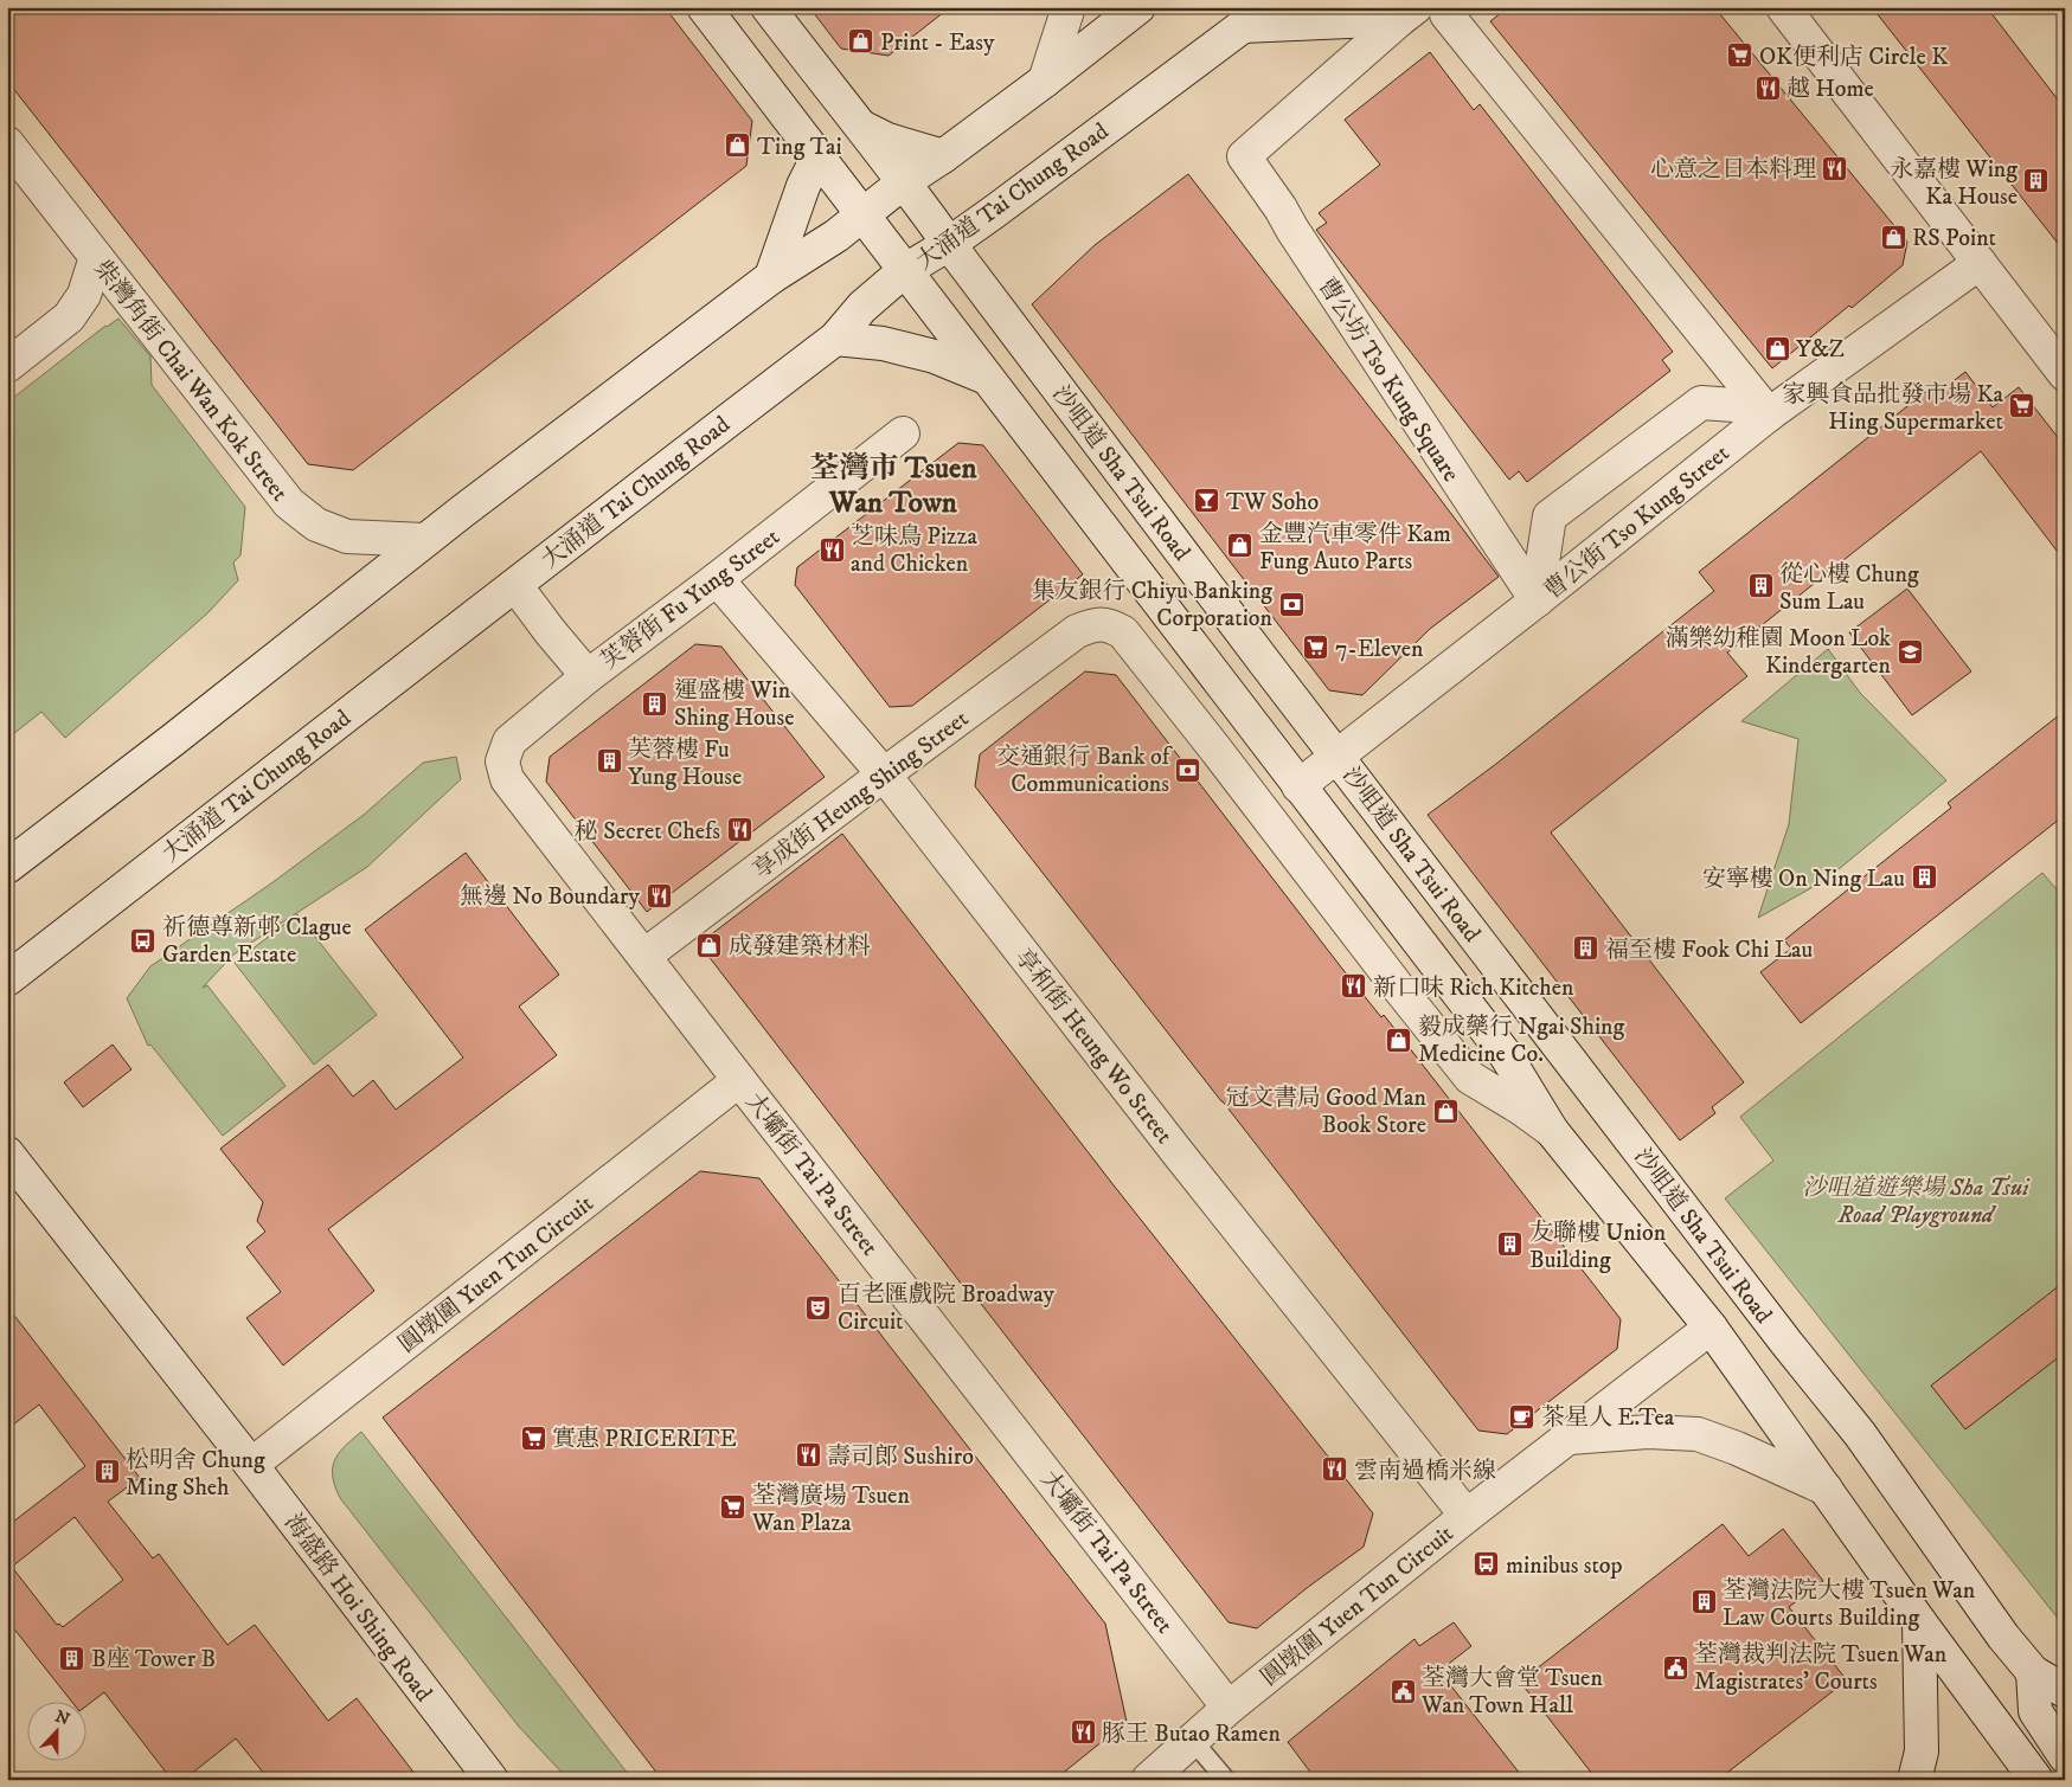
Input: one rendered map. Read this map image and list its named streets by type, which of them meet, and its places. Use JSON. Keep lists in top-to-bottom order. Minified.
{"streets":{"street":["大涌道 Tai Chung Road","曹公坊 Tso Kung Square","柴灣角街 Chai Wan Kok Street","沙咀道 Sha Tsui Road","曹公街 Tso Kung Street","芙蓉街 Fu Yung Street","享成街 Heung Shing Street","享和街 Heung Wo Street","大壩街 Tai Pa Street","圓墩圍 Yuen Tun Circuit","海盛路 Hoi Shing Road"]},"crossings":[["大涌道 Tai Chung Road","沙咀道 Sha Tsui Road"],["曹公坊 Tso Kung Square","曹公街 Tso Kung Street"],["沙咀道 Sha Tsui Road","曹公街 Tso Kung Street"],["沙咀道 Sha Tsui Road","享成街 Heung Shing Street"],["沙咀道 Sha Tsui Road","圓墩圍 Yuen Tun Circuit"],["芙蓉街 Fu Yung Street","享和街 Heung Wo Street"],["芙蓉街 Fu Yung Street","大壩街 Tai Pa Street"],["享成街 Heung Shing Street","享和街 Heung Wo Street"],["享成街 Heung Shing Street","大壩街 Tai Pa Street"],["享和街 Heung Wo Street","圓墩圍 Yuen Tun Circuit"],["大壩街 Tai Pa Street","圓墩圍 Yuen Tun Circuit"],["圓墩圍 Yuen Tun Circuit","海盛路 Hoi Shing Road"]],"districts":["荃灣市 Tsuen Wan Town"],"parks":["沙咀道遊樂場 Sha Tsui Road Playground"],"places":{"shop":["Print - Easy","Ting Tai","RS Point","Y&Z","金豐汽車零件 Kam Fung Auto Parts","成發建築材料","毅成藥行 Ngai Shing Medicine Co.","冠文書局 Good Man Book Store"],"supermarket":["OK便利店 Circle K","家興食品批發市場 Ka Hing Supermarket","7-Eleven","實惠 PRICERITE","荃灣廣場 Tsuen Wan Plaza"],"restaurant":["越 Home","心意之日本料理","芝味鳥 Pizza and Chicken","秘 Secret Chefs","無邊 No Boundary","新口味 Rich Kitchen","壽司郎 Sushiro","雲南過橋米線","豚王 Butao Ramen"],"building":["永嘉樓 Wing Ka House","從心樓 Chung Sum Lau","運盛樓 Win Shing House","芙蓉樓 Fu Yung House","安寧樓 On Ning Lau","福至樓 Fook Chi Lau","友聯樓 Union Building","松明舍 Chung Ming Sheh","荃灣法院大樓 Tsuen Wan Law Courts Building","B座 Tower B"],"bar":["TW Soho"],"bank":["集友銀行 Chiyu Banking Corporation","交通銀行 Bank of Communications"],"school or university":["滿樂幼稚園 Moon Lok Kindergarten"],"bus stop":["祈德尊新邨 Clague Garden Estate","minibus stop"],"theatre":["百老匯戲院 Broadway Circuit"],"cafe":["茶星人 E.Tea"],"public building":["荃灣裁判法院 Tsuen Wan Magistrates' Courts","荃灣大會堂 Tsuen Wan Town Hall"]},"north":"top"}
